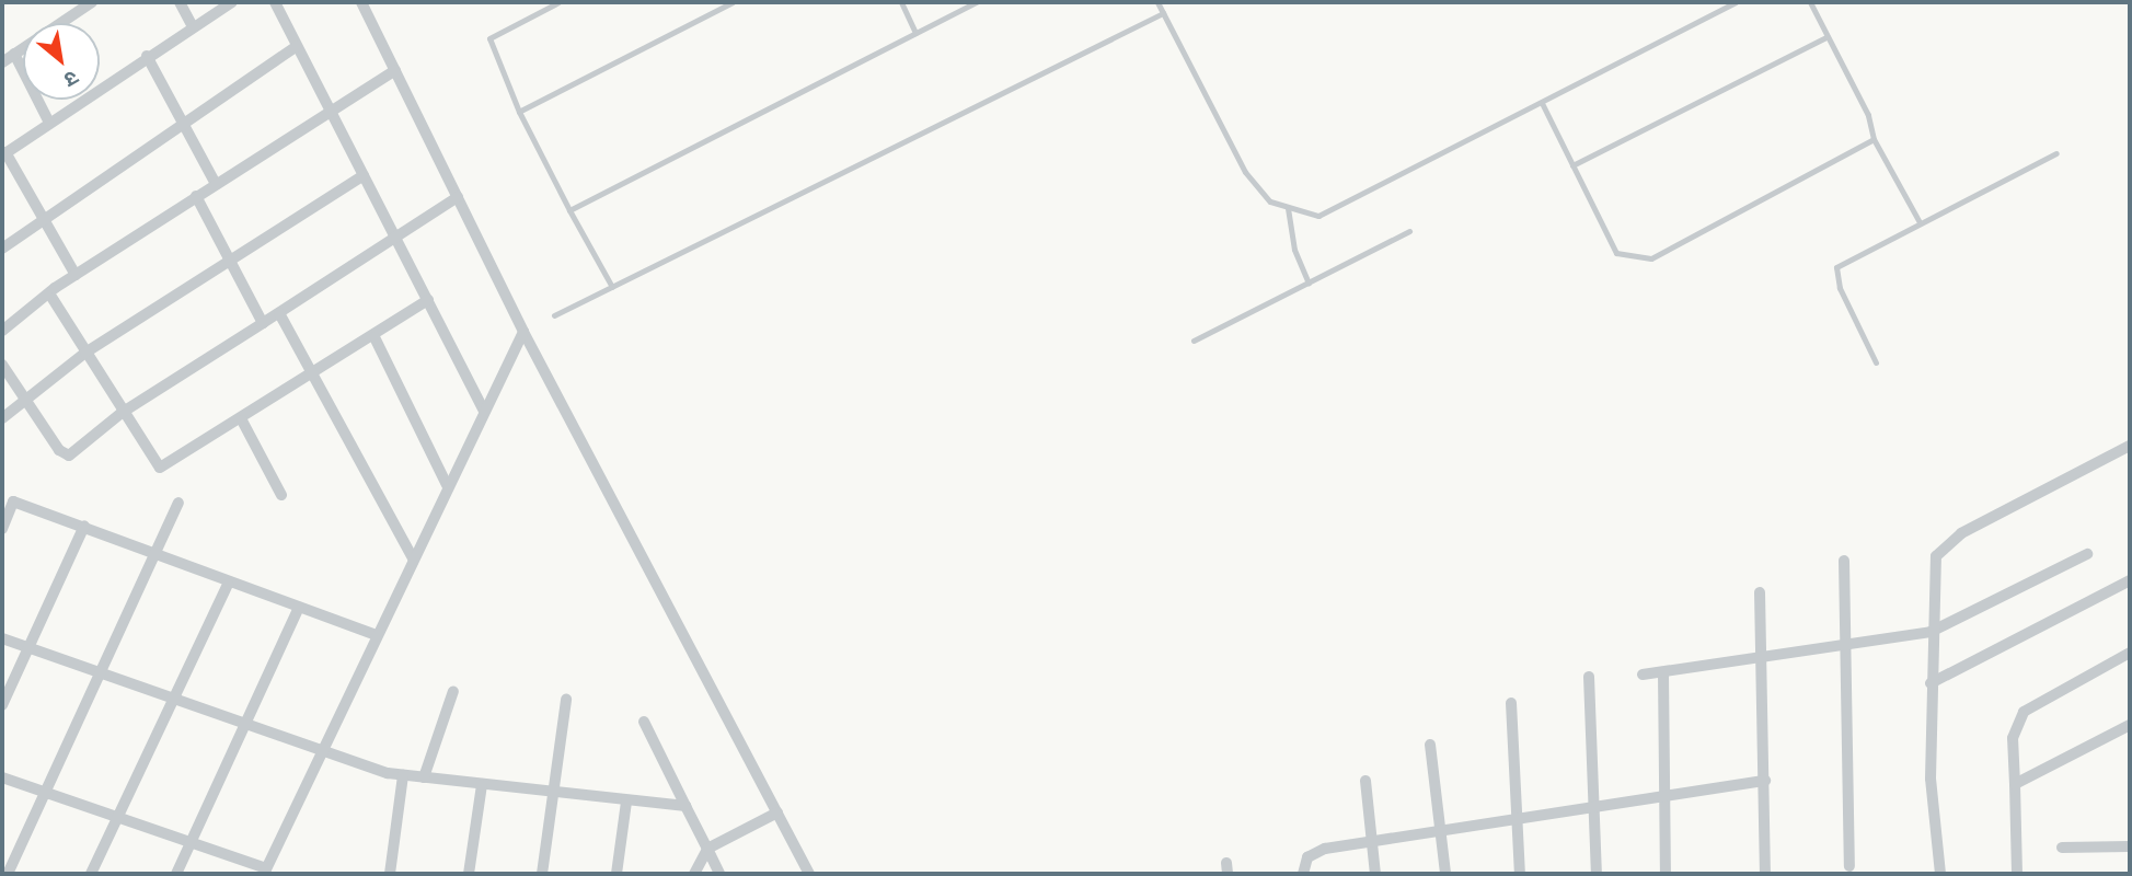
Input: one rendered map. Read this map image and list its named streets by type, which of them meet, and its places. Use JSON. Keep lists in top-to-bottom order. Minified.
{"north":"bottom right"}
